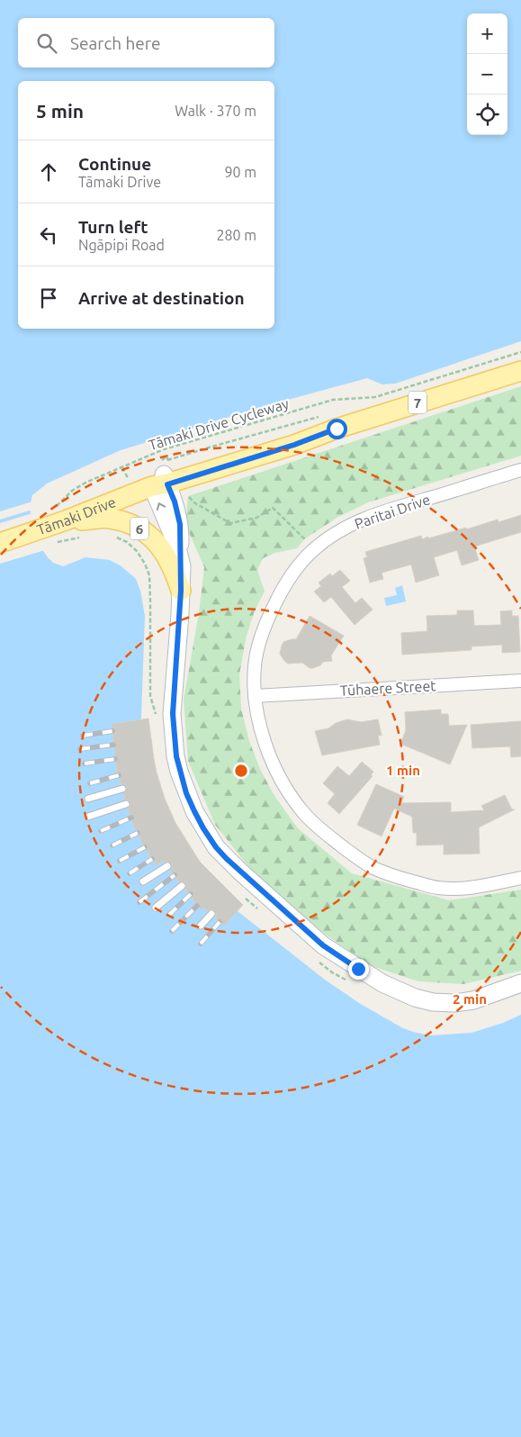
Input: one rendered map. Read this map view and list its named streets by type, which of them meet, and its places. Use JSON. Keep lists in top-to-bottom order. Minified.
{"streets":{"main road":["7","Tāmaki Drive","6"],"street":["Paritai Drive","Tūhaere Street"],"path":["Tāmaki Drive Cycleway"]},"crossings":[["Tāmaki Drive Cycleway","Tāmaki Drive"],["Tāmaki Drive Cycleway","6"],["Paritai Drive","Tūhaere Street"],["Tāmaki Drive","6"]],"page":{"map_buttons":["+","−"],"search":"Search here","heading":["5 min","Walk · 370 m"],"list":[["Continue","Tāmaki Drive","90 m"],["Turn left","Ngāpipi Road","280 m"],"Arrive at destination"]},"rings":["1 min","2 min"]}
